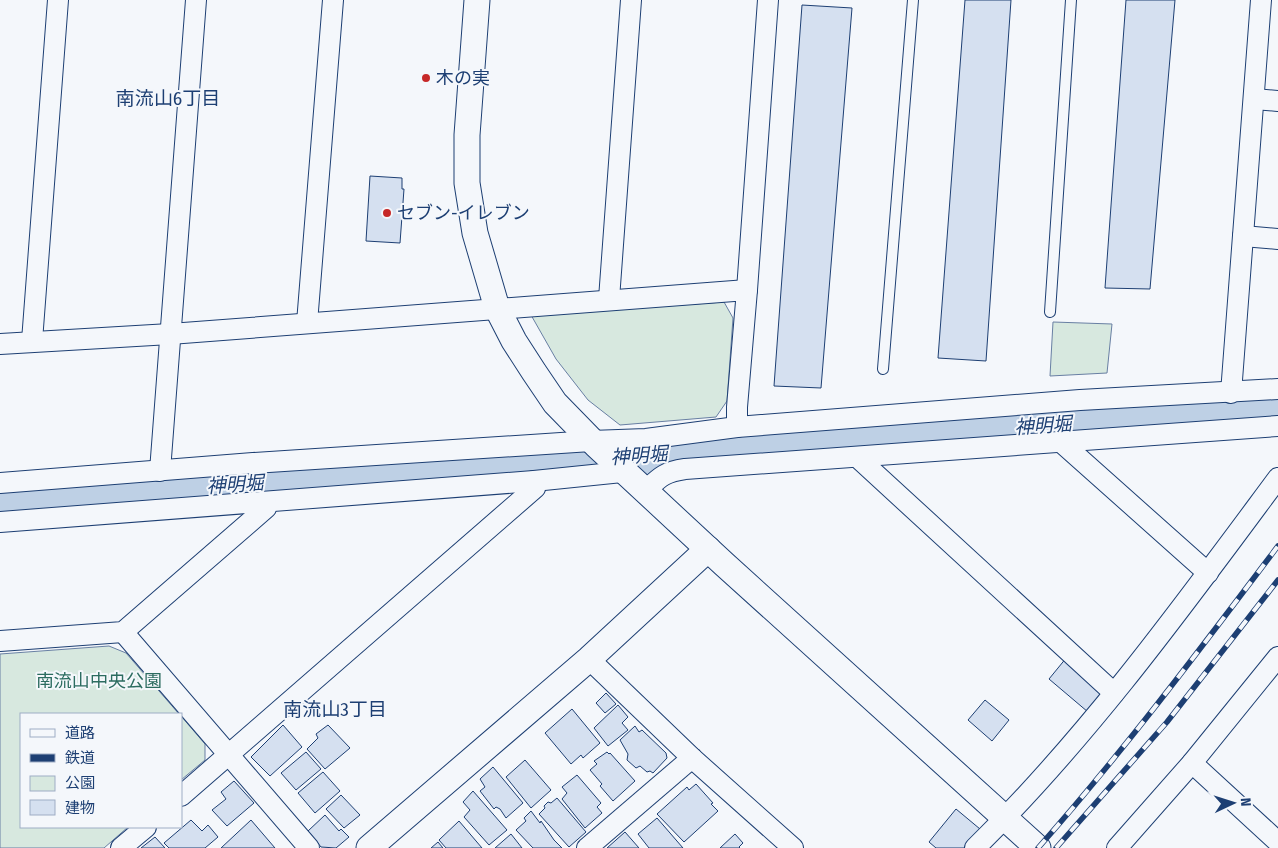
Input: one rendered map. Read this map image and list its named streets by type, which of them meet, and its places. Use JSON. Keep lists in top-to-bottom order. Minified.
{"districts":["南流山6丁目","南流山3丁目"],"water":["神明堀"],"parks":["南流山中央公園"],"places":["木の実","セブン-イレブン"],"legend":["道路","鉄道","公園","建物"],"north":"right"}
